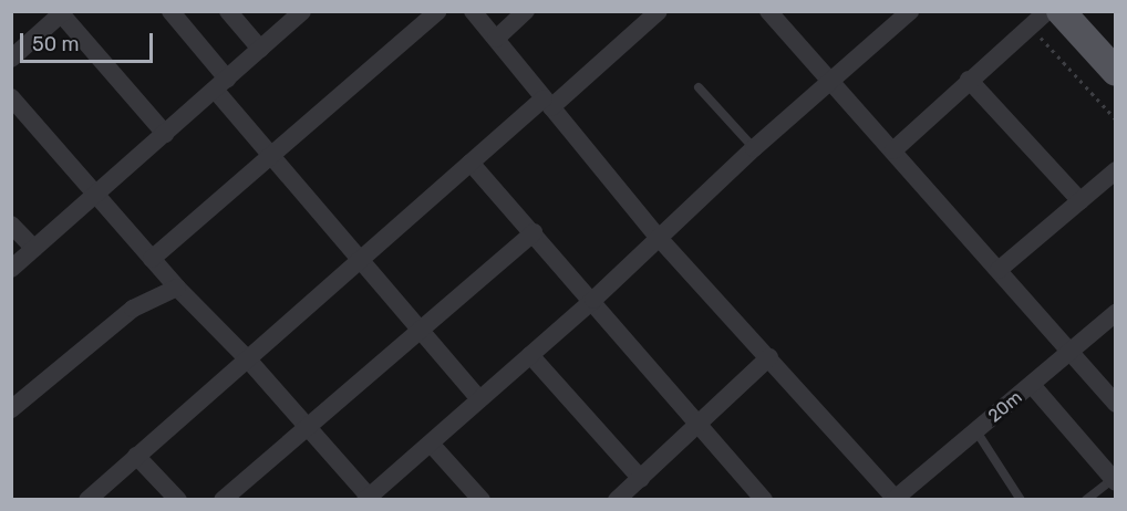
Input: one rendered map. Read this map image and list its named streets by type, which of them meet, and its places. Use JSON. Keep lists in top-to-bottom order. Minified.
{"streets":{"street":["20m"]},"scale_bar":"50 m"}
